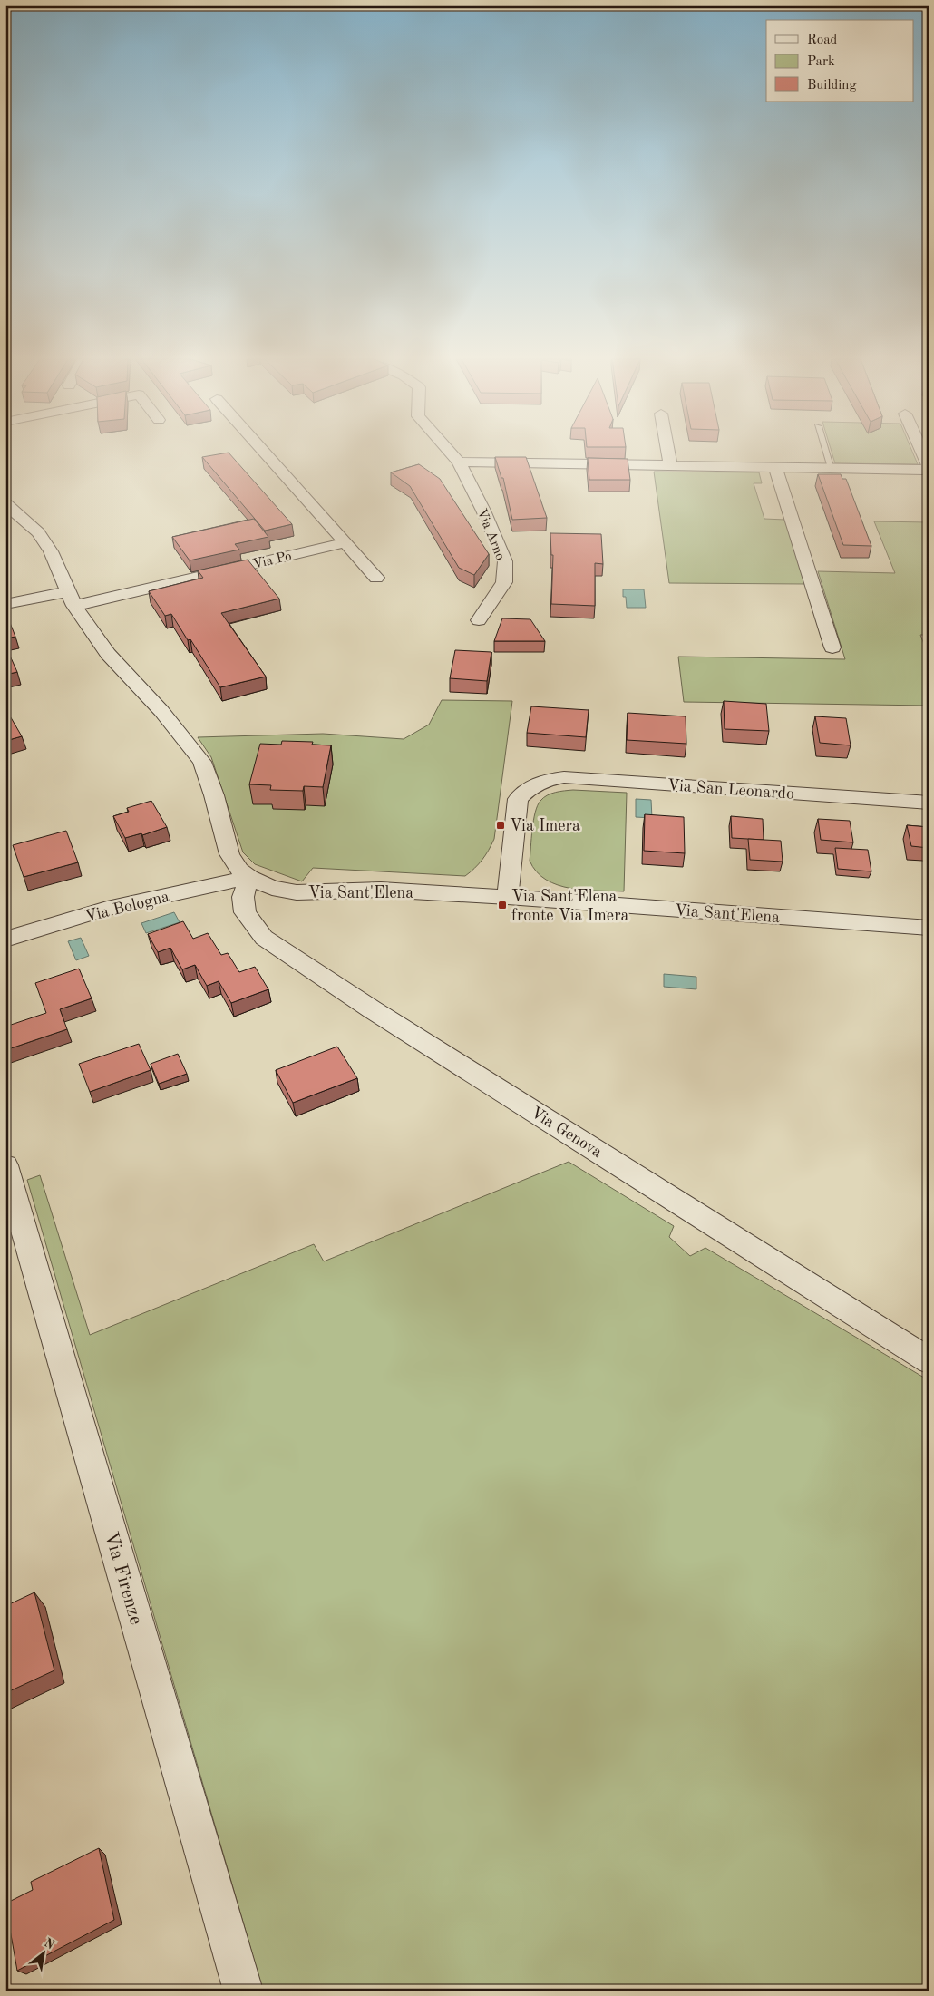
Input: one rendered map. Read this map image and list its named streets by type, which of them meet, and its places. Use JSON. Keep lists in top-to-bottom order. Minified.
{"streets":{"street":["Via Arno","Via Po","Via San Leonardo","Via Sant'Elena","Via Bologna","Via Genova","Via Firenze"]},"crossings":[["Via Po","Via Sant'Elena"],["Via San Leonardo","Via Sant'Elena"],["Via Sant'Elena","Via Bologna"],["Via Sant'Elena","Via Genova"],["Via Bologna","Via Genova"]],"places":{"transit":["Via Imera","Via Sant'Elena fronte Via Imera"]},"legend":["Road","Park","Building"],"north":"top right"}
